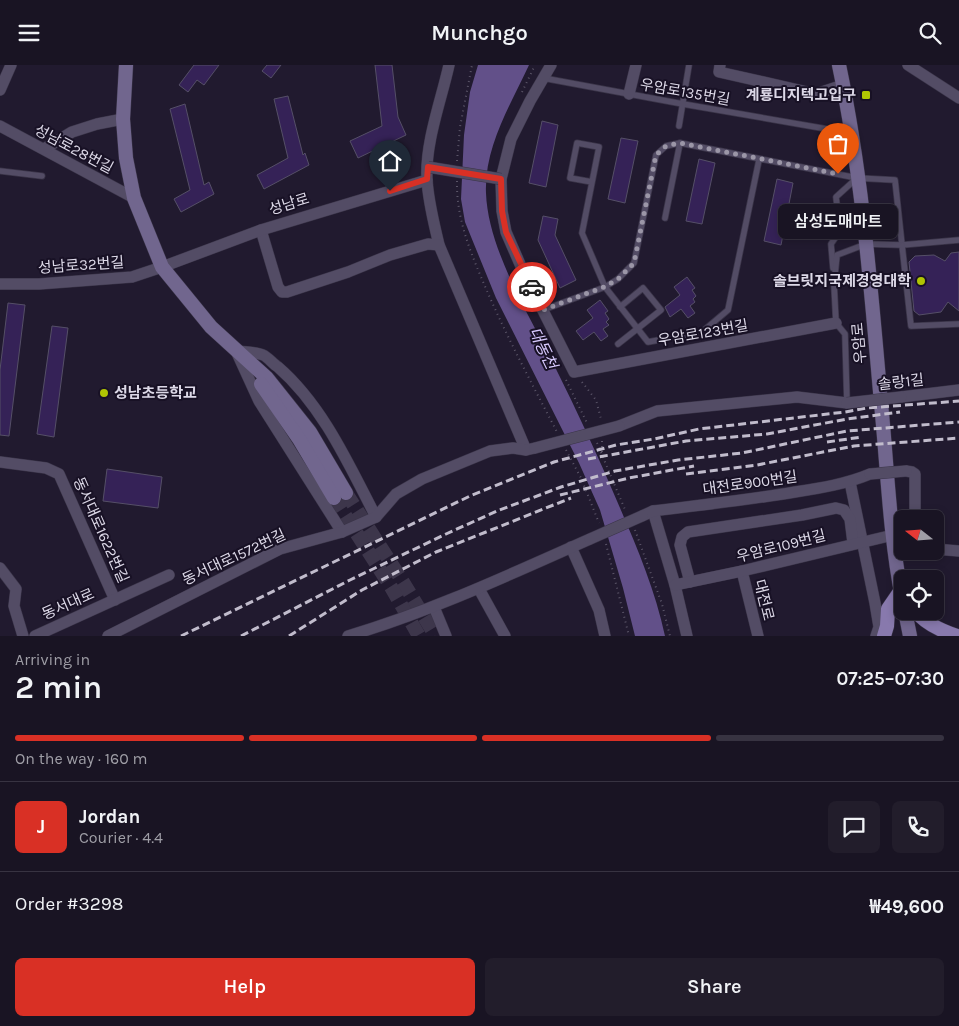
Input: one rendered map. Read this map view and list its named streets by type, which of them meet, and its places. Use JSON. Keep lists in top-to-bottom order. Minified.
{"streets":{"main road":["우암로"],"street":["성남로28번길","성남로","성남로32번길","우암로123번길","솔랑1길","대전로900번길","동서대로1622번길","우암로109번길","동서대로1572번길","대전로","동서대로"],"lane":["우암로135번길"]},"crossings":[["우암로135번길","우암로"],["성남로","성남로32번길"],["우암로","우암로109번길"],["솔랑1길","동서대로1572번길"],["동서대로1622번길","동서대로"],["우암로109번길","대전로"]],"water":["대동천"],"places":{"transit":["계룡디지텍고입구"],"other":["삼성도매마트","솔브릿지국제경영대학","성남초등학교"]},"north":"left","page":{"header":"Munchgo","bubble":"삼성도매마트","heading":["2 min","Arriving in","07:25–07:30"],"panel":["Jordan","Courier · 4.4","Order #3298","₩49,600"],"bar":"On the way · 160 m","round":"J","buttons":["Help","Share"]}}
